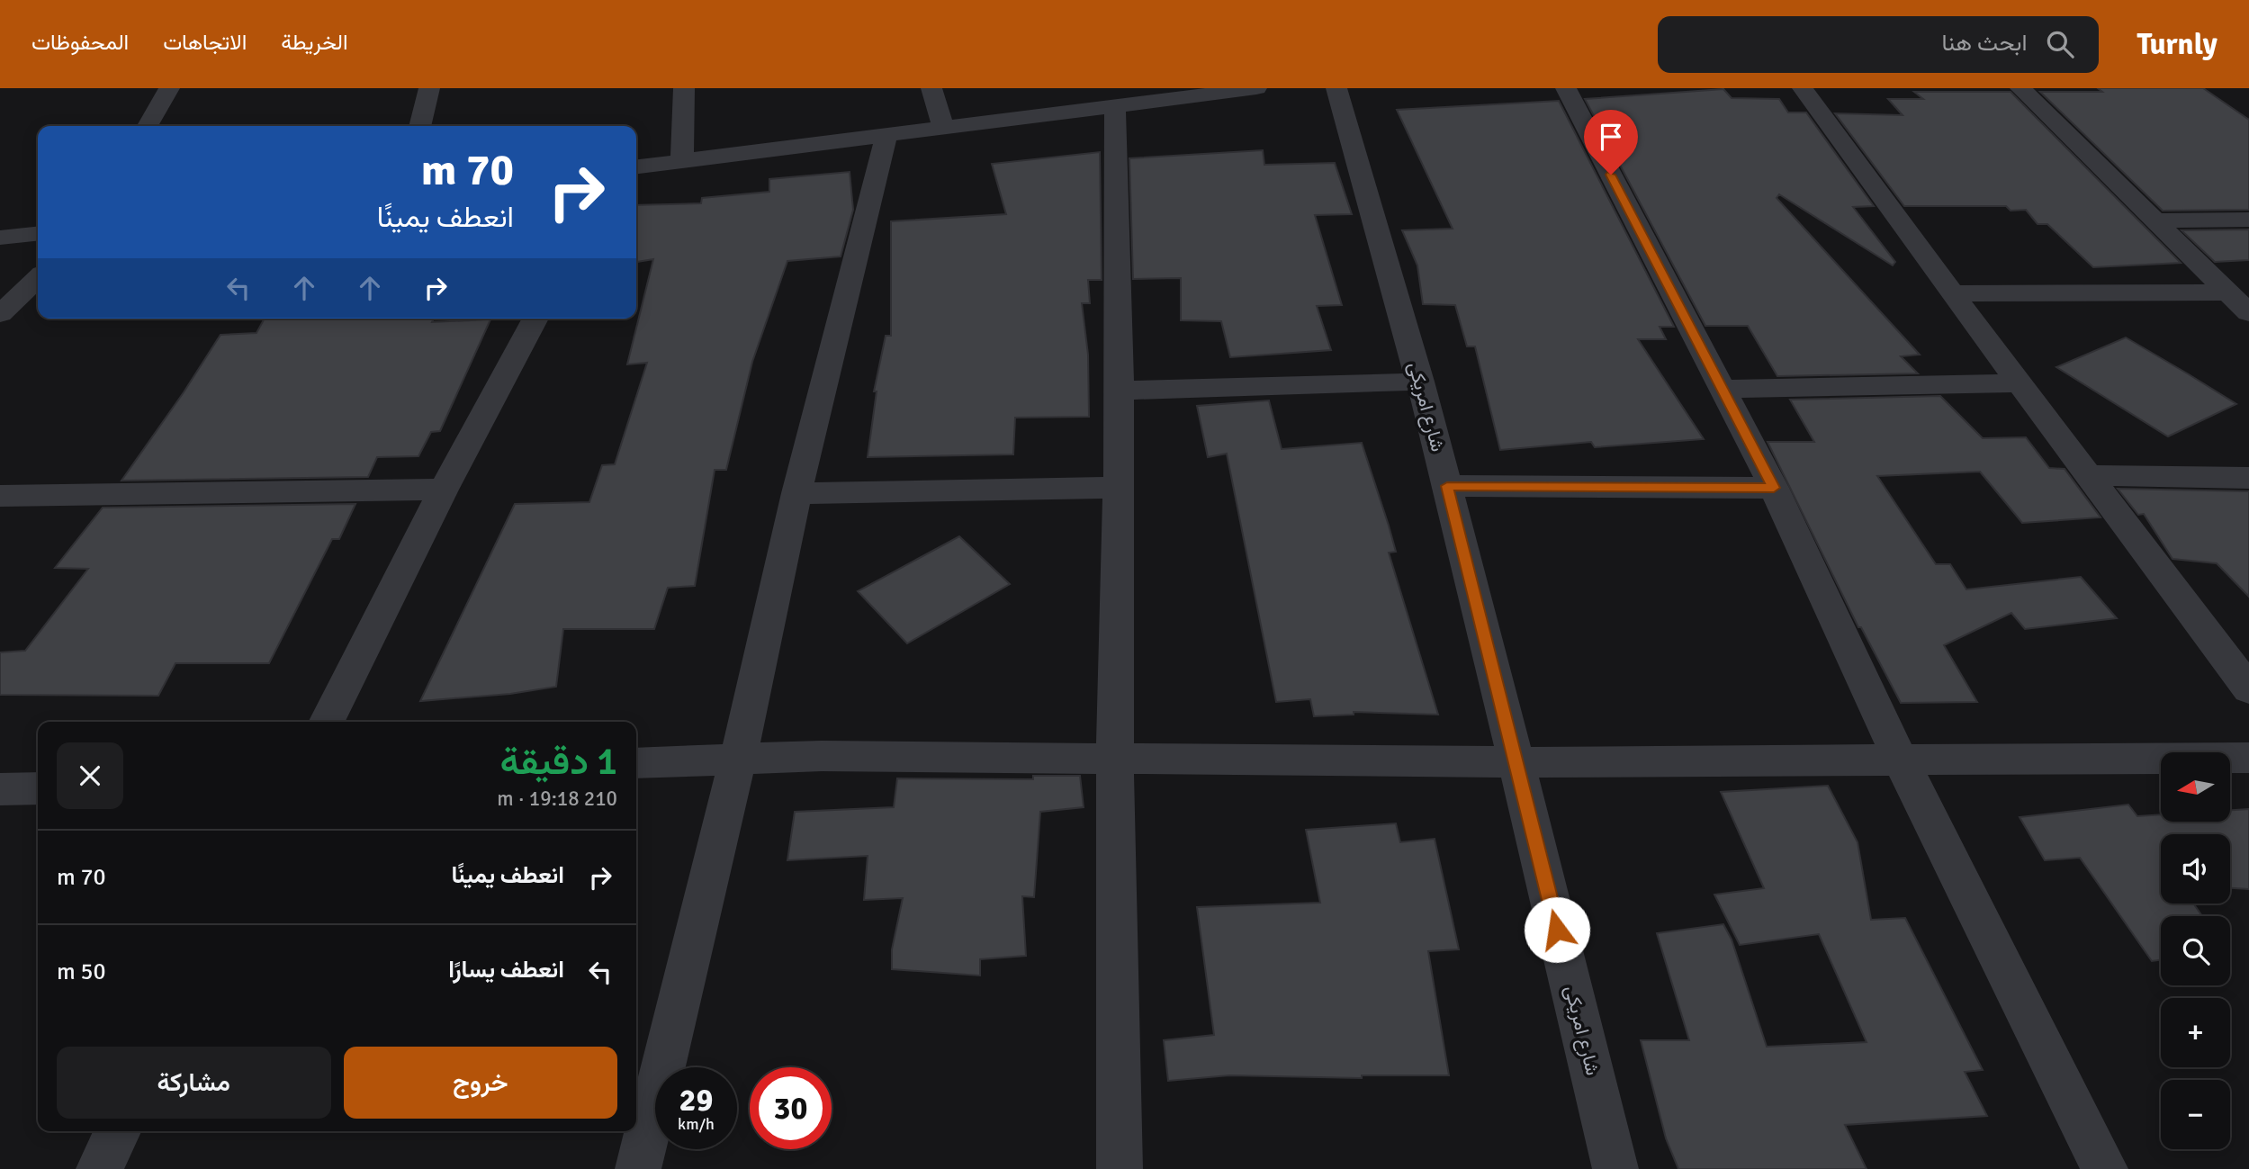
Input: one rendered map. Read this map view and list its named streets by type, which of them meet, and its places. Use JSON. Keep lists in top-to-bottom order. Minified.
{"streets":{"street":["شارع امريكى"]},"north":"left","page":{"header":"Turnly","search":"ابحث هنا","nav":["الخريطة","الاتجاهات","المحفوظات"],"turn":["70 m","انعطف يمينًا"],"heading":["1 دقيقة","210 m · 19:18"],"map_buttons":["+","−"],"list":[{"name":"انعطف يمينًا","value":"70 m"},{"name":"انعطف يسارًا","value":"50 m"}],"buttons":["خروج","مشاركة"],"speed":"29 km/h","limit":"30"}}
